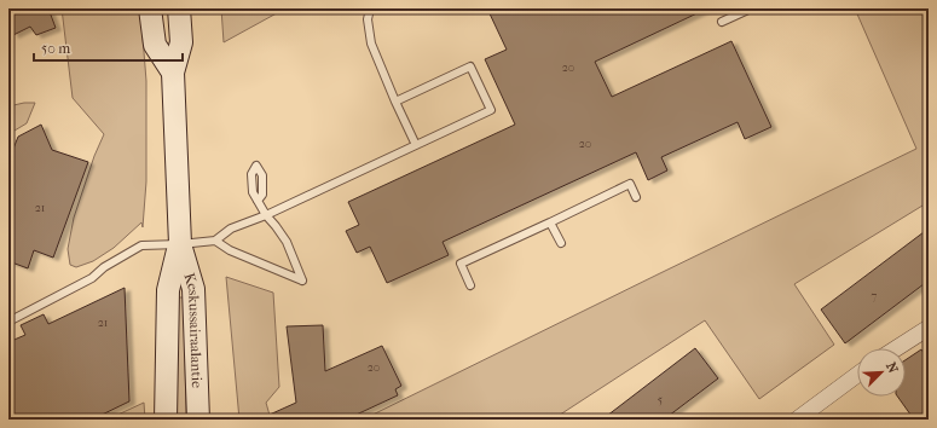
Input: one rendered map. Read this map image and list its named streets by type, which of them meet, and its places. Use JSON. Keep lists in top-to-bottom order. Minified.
{"streets":{"main road":["Keskussairaalantie"]},"house_numbers":["20","20","21","7","21","20","5"],"scale_bar":"50 m","north":"top right"}
